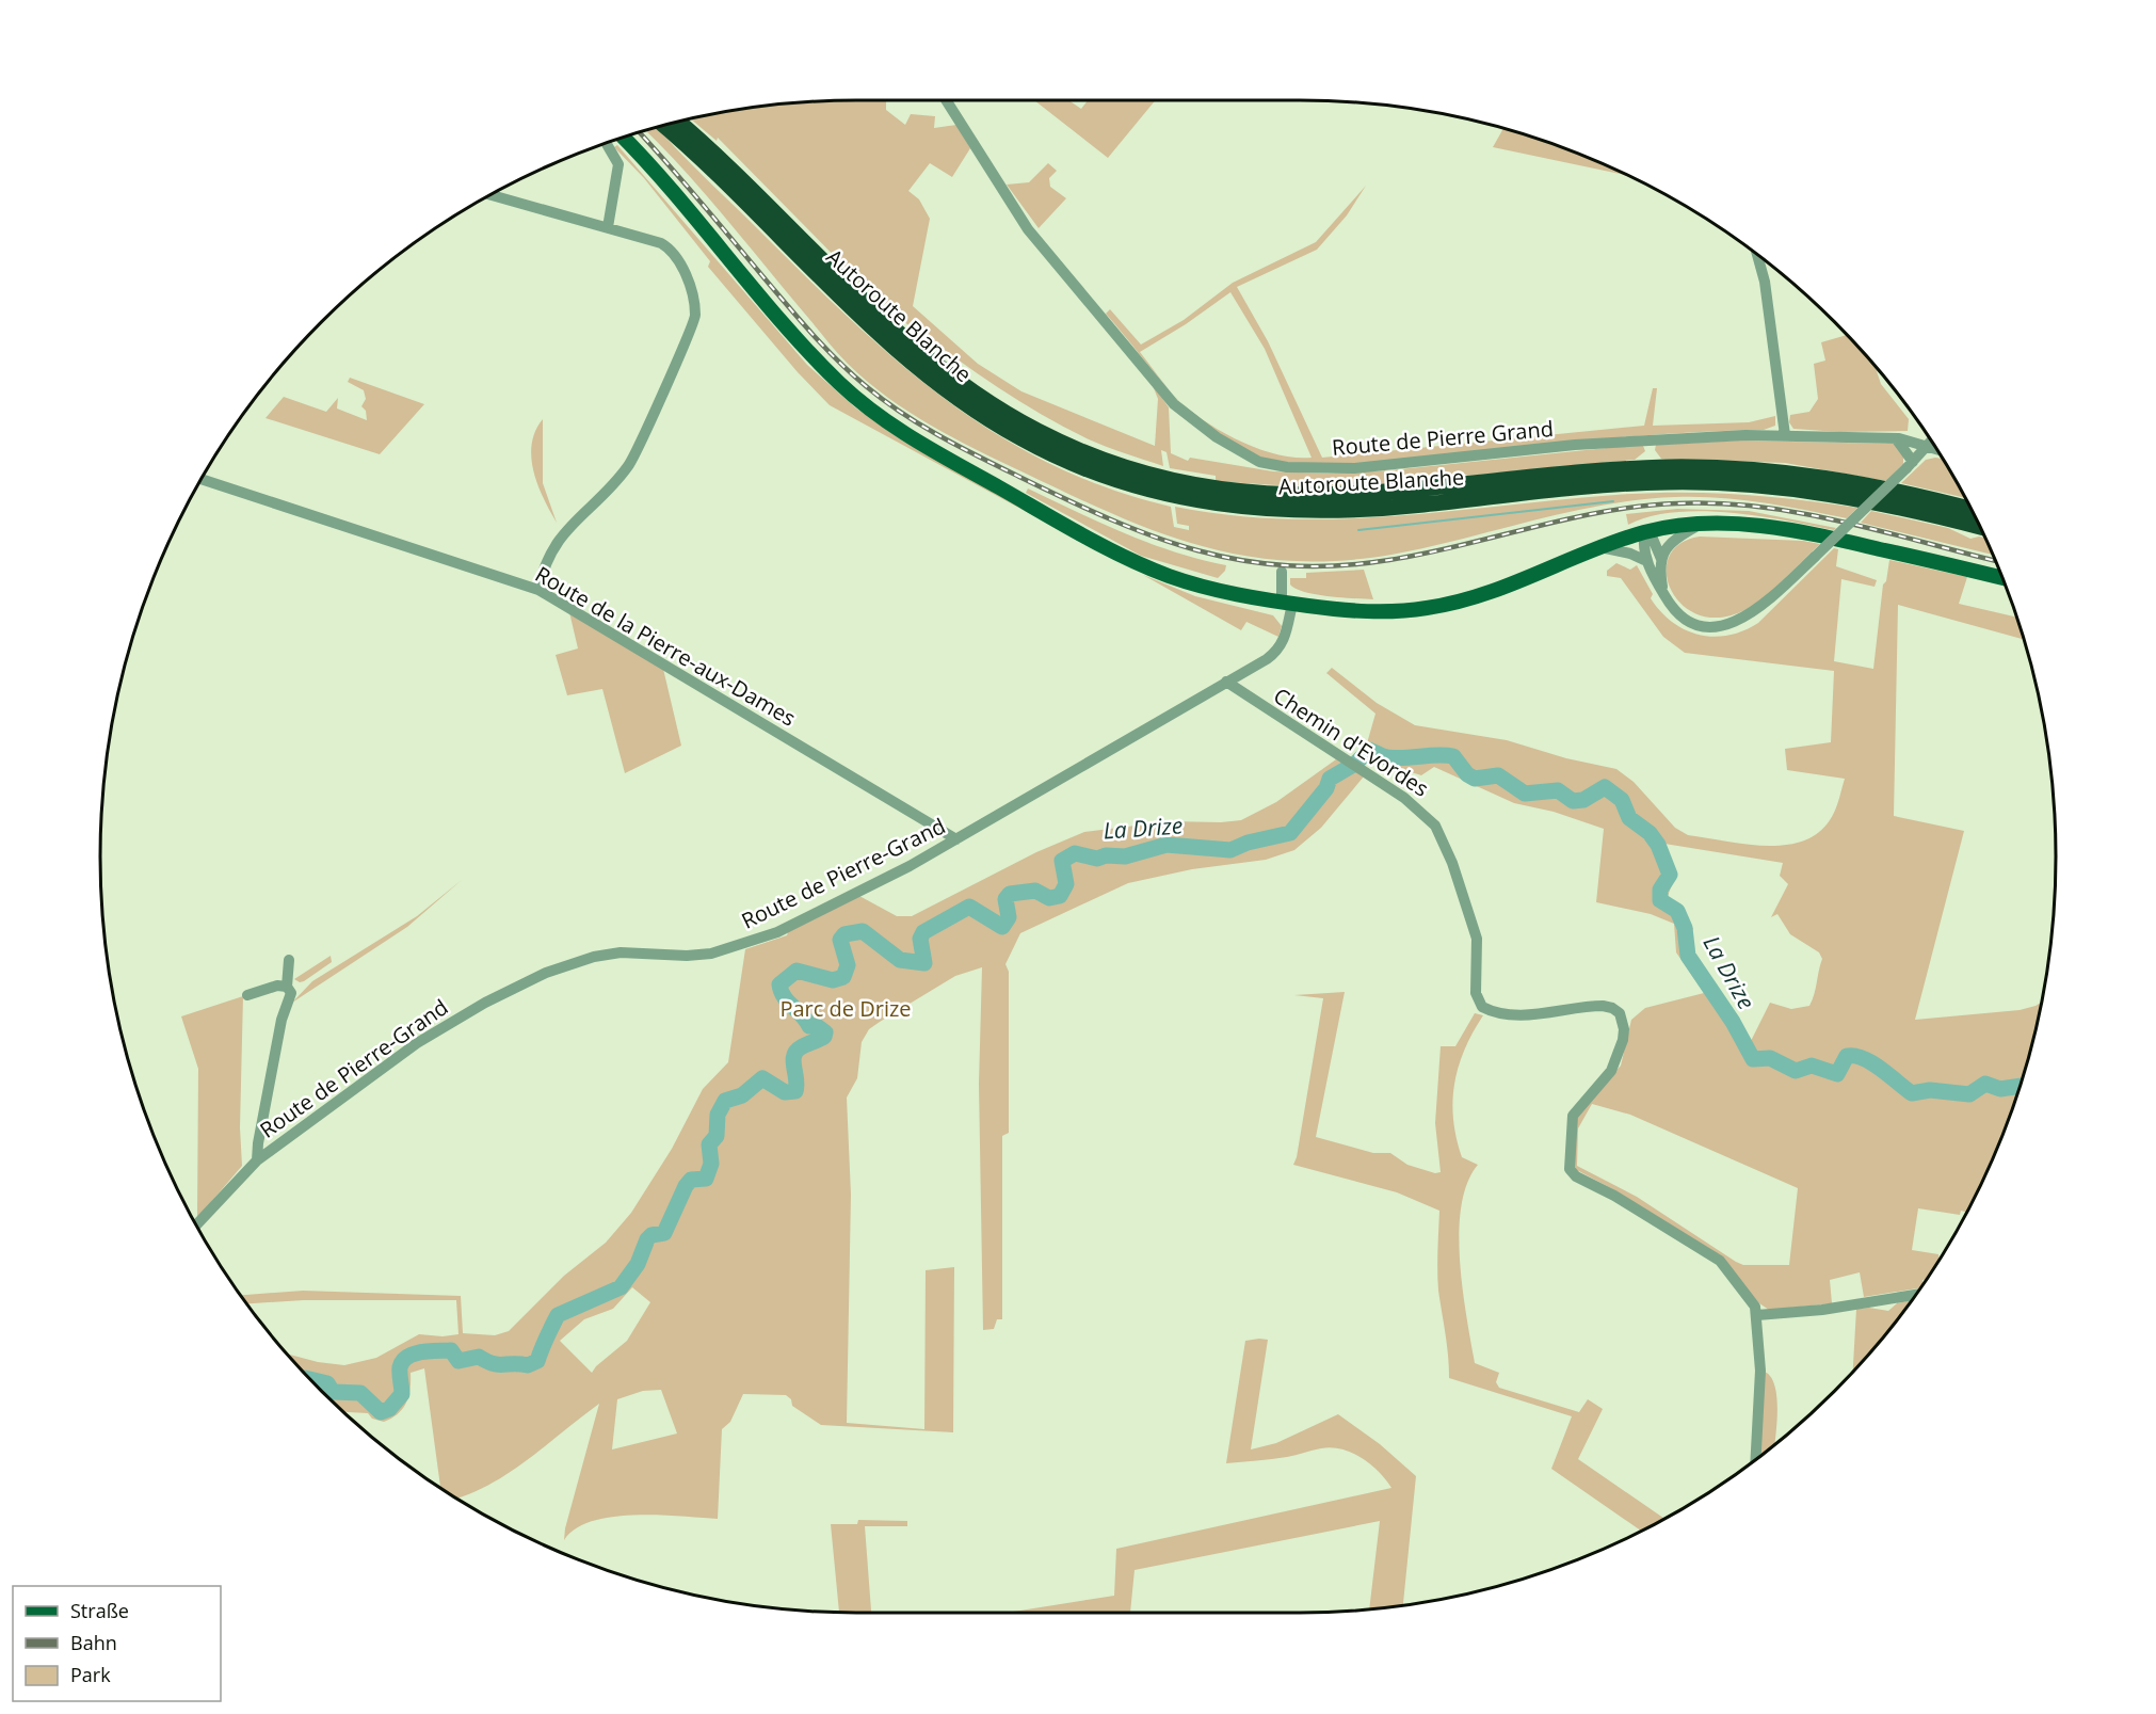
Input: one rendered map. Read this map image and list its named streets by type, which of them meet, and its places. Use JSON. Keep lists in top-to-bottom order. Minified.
{"streets":{"highway":["Autoroute Blanche"],"street":["Route de Pierre Grand","Route de la Pierre-aux-Dames","Chemin d'Evordes","Route de Pierre-Grand"]},"crossings":[["Route de la Pierre-aux-Dames","Route de Pierre-Grand"],["Chemin d'Evordes","Route de Pierre-Grand"]],"water":["La Drize"],"parks":["Parc de Drize"],"legend":["Straße","Bahn","Park"]}
